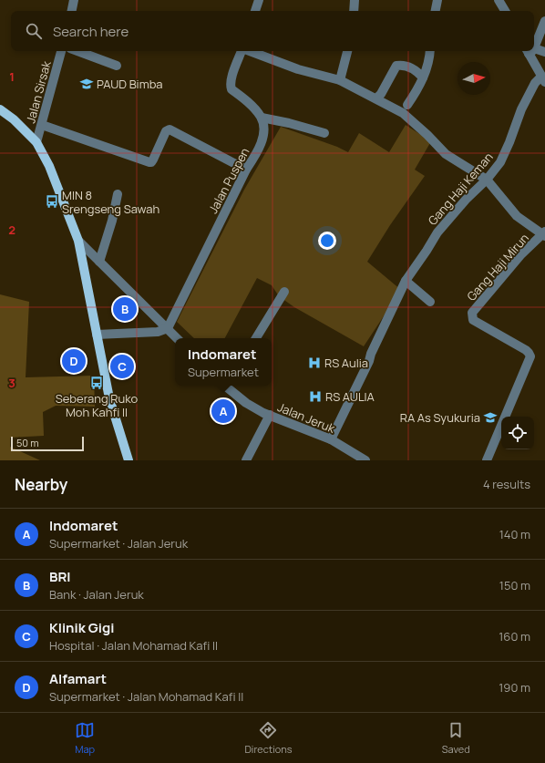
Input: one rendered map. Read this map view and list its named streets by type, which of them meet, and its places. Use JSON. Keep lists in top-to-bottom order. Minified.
{"streets":{"street":["Jalan Sirsak","Jalan Puspen","Gang Haji Keman","Gang Haji Mirun","Jalan Jeruk"]},"crossings":[["Gang Haji Keman","Jalan Jeruk"]],"places":{"school or university":["PAUD Bimba","RA As Syukuria"],"bus stop":["MIN 8 Srengseng Sawah","Seberang Ruko Moh Kahfi II"],"hospital":["RS Aulia","RS AULIA"]},"scale_bar":"50 m","north":"right","page":{"search":"Search here","pins":["B","D","C","A"],"popup":["Indomaret","Supermarket"],"scale":"50 m","heading":["Nearby","4 results"],"list":[{"mark":"A","name":"Indomaret","note":"Supermarket · Jalan Jeruk","value":"140 m"},{"mark":"B","name":"BRI","note":"Bank · Jalan Jeruk","value":"150 m"},{"mark":"C","name":"Klinik Gigi","note":"Hospital · Jalan Mohamad Kafi II","value":"160 m"},{"mark":"D","name":"Alfamart","note":"Supermarket · Jalan Mohamad Kafi II","value":"190 m"}],"nav":["Map","Directions","Saved"]},"grid":{"rows":["1","2","3"]}}
